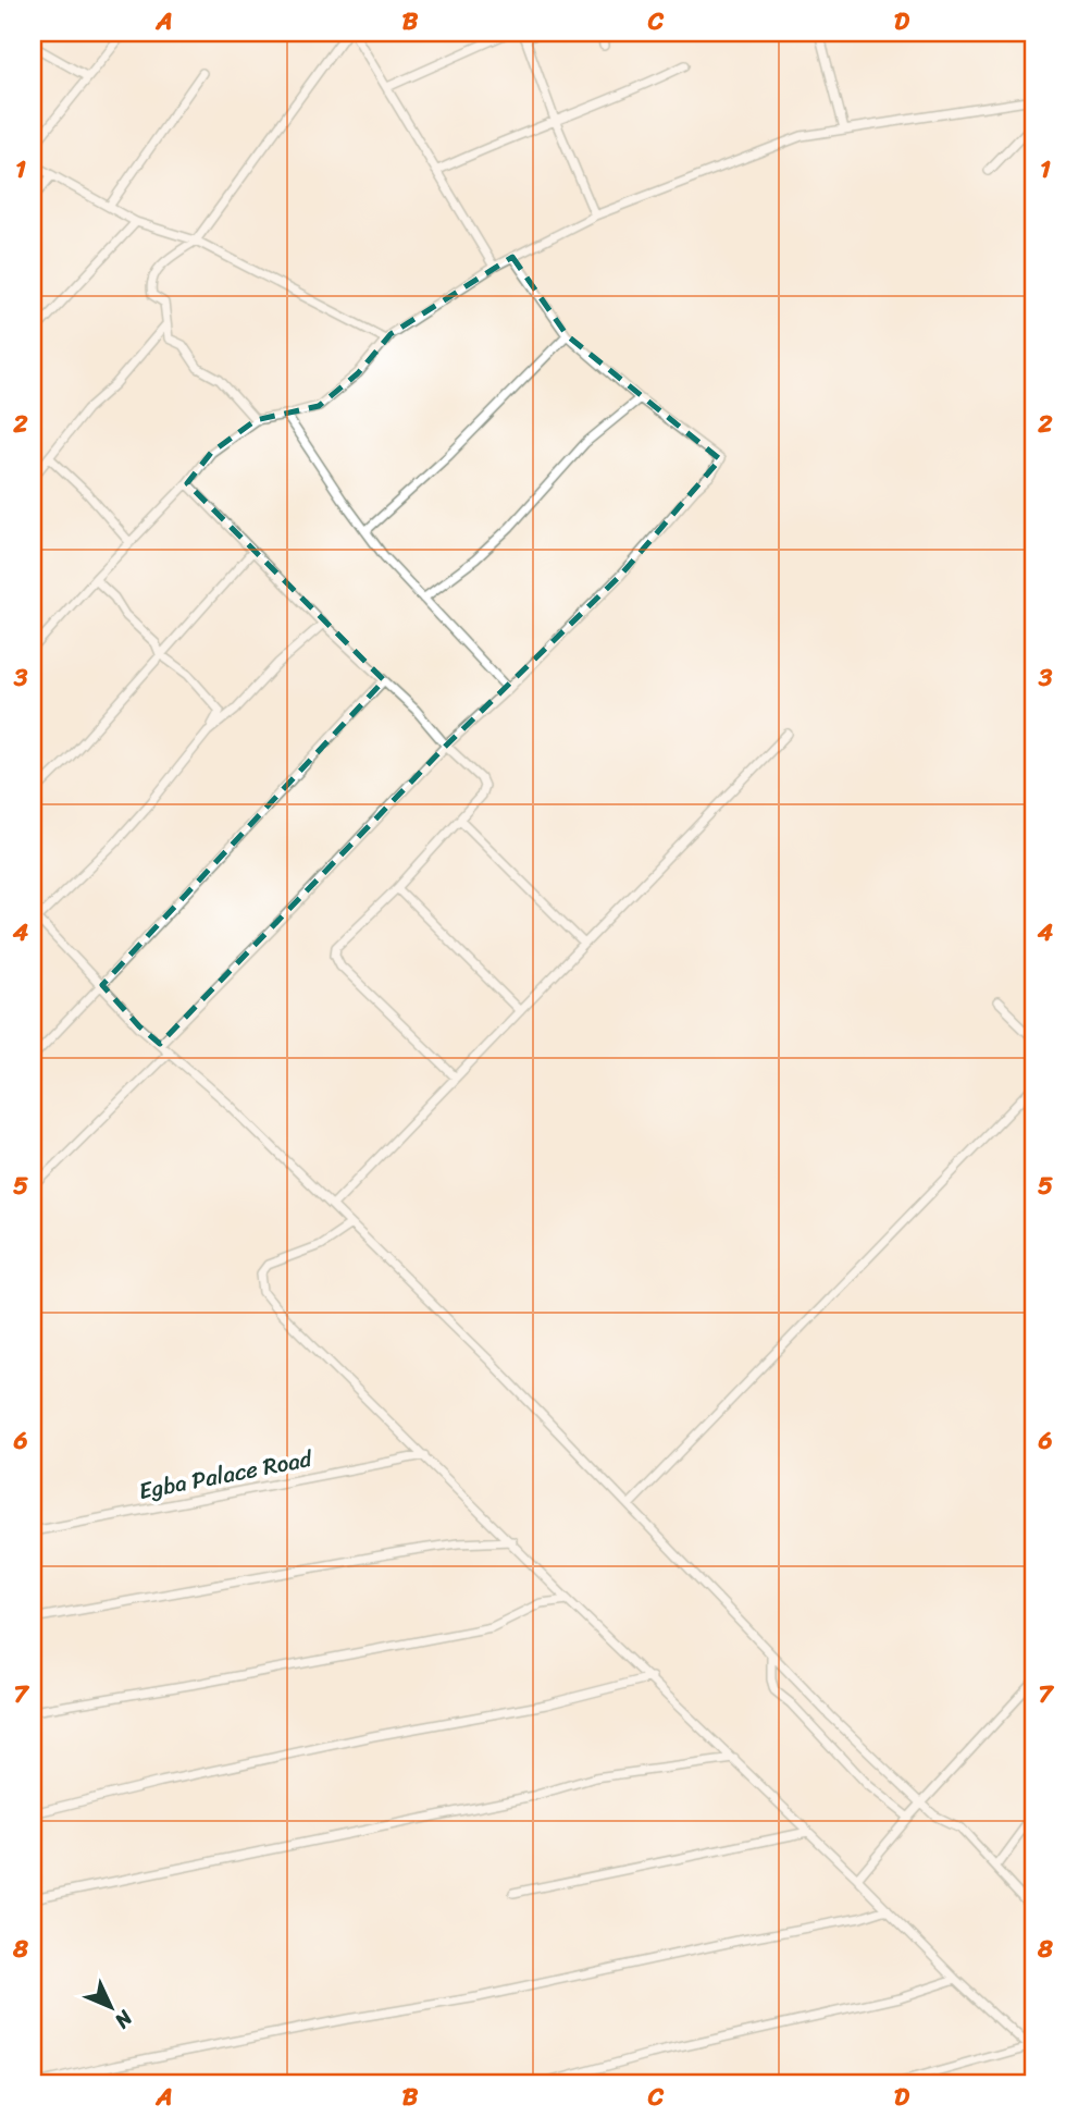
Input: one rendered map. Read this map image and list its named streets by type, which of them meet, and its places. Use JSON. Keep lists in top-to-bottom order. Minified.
{"streets":{"street":["Egba Palace Road"]},"north":"bottom right","grid":{"columns":["A","B","C","D"],"rows":["1","2","3","4","5","6","7","8"]}}
